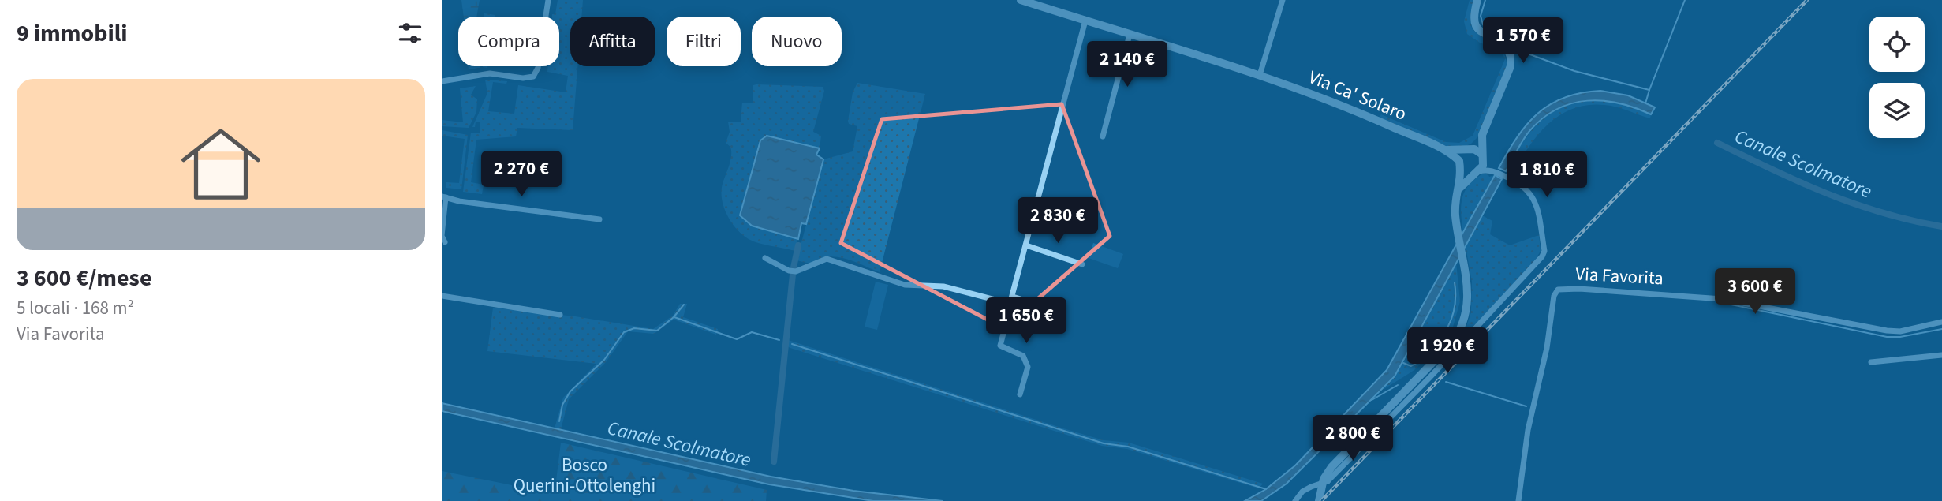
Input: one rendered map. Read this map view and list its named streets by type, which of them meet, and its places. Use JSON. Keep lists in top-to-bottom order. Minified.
{"streets":{"street":["Via Ca' Solaro","Via Favorita"]},"water":["Canale Scolmatore"],"parks":["Bosco Querini-Ottolenghi"],"page":{"heading":"9 immobili","chip":["Compra","Affitta","Filtri","Nuovo"],"price":["1 570 €","2 140 €","2 270 €","1 810 €","2 830 €","3 600 €","1 650 €","1 920 €","2 800 €"],"list":[{"name":"3 600 €/mese","note":"5 locali · 168 m² · Via Favorita"}]}}
